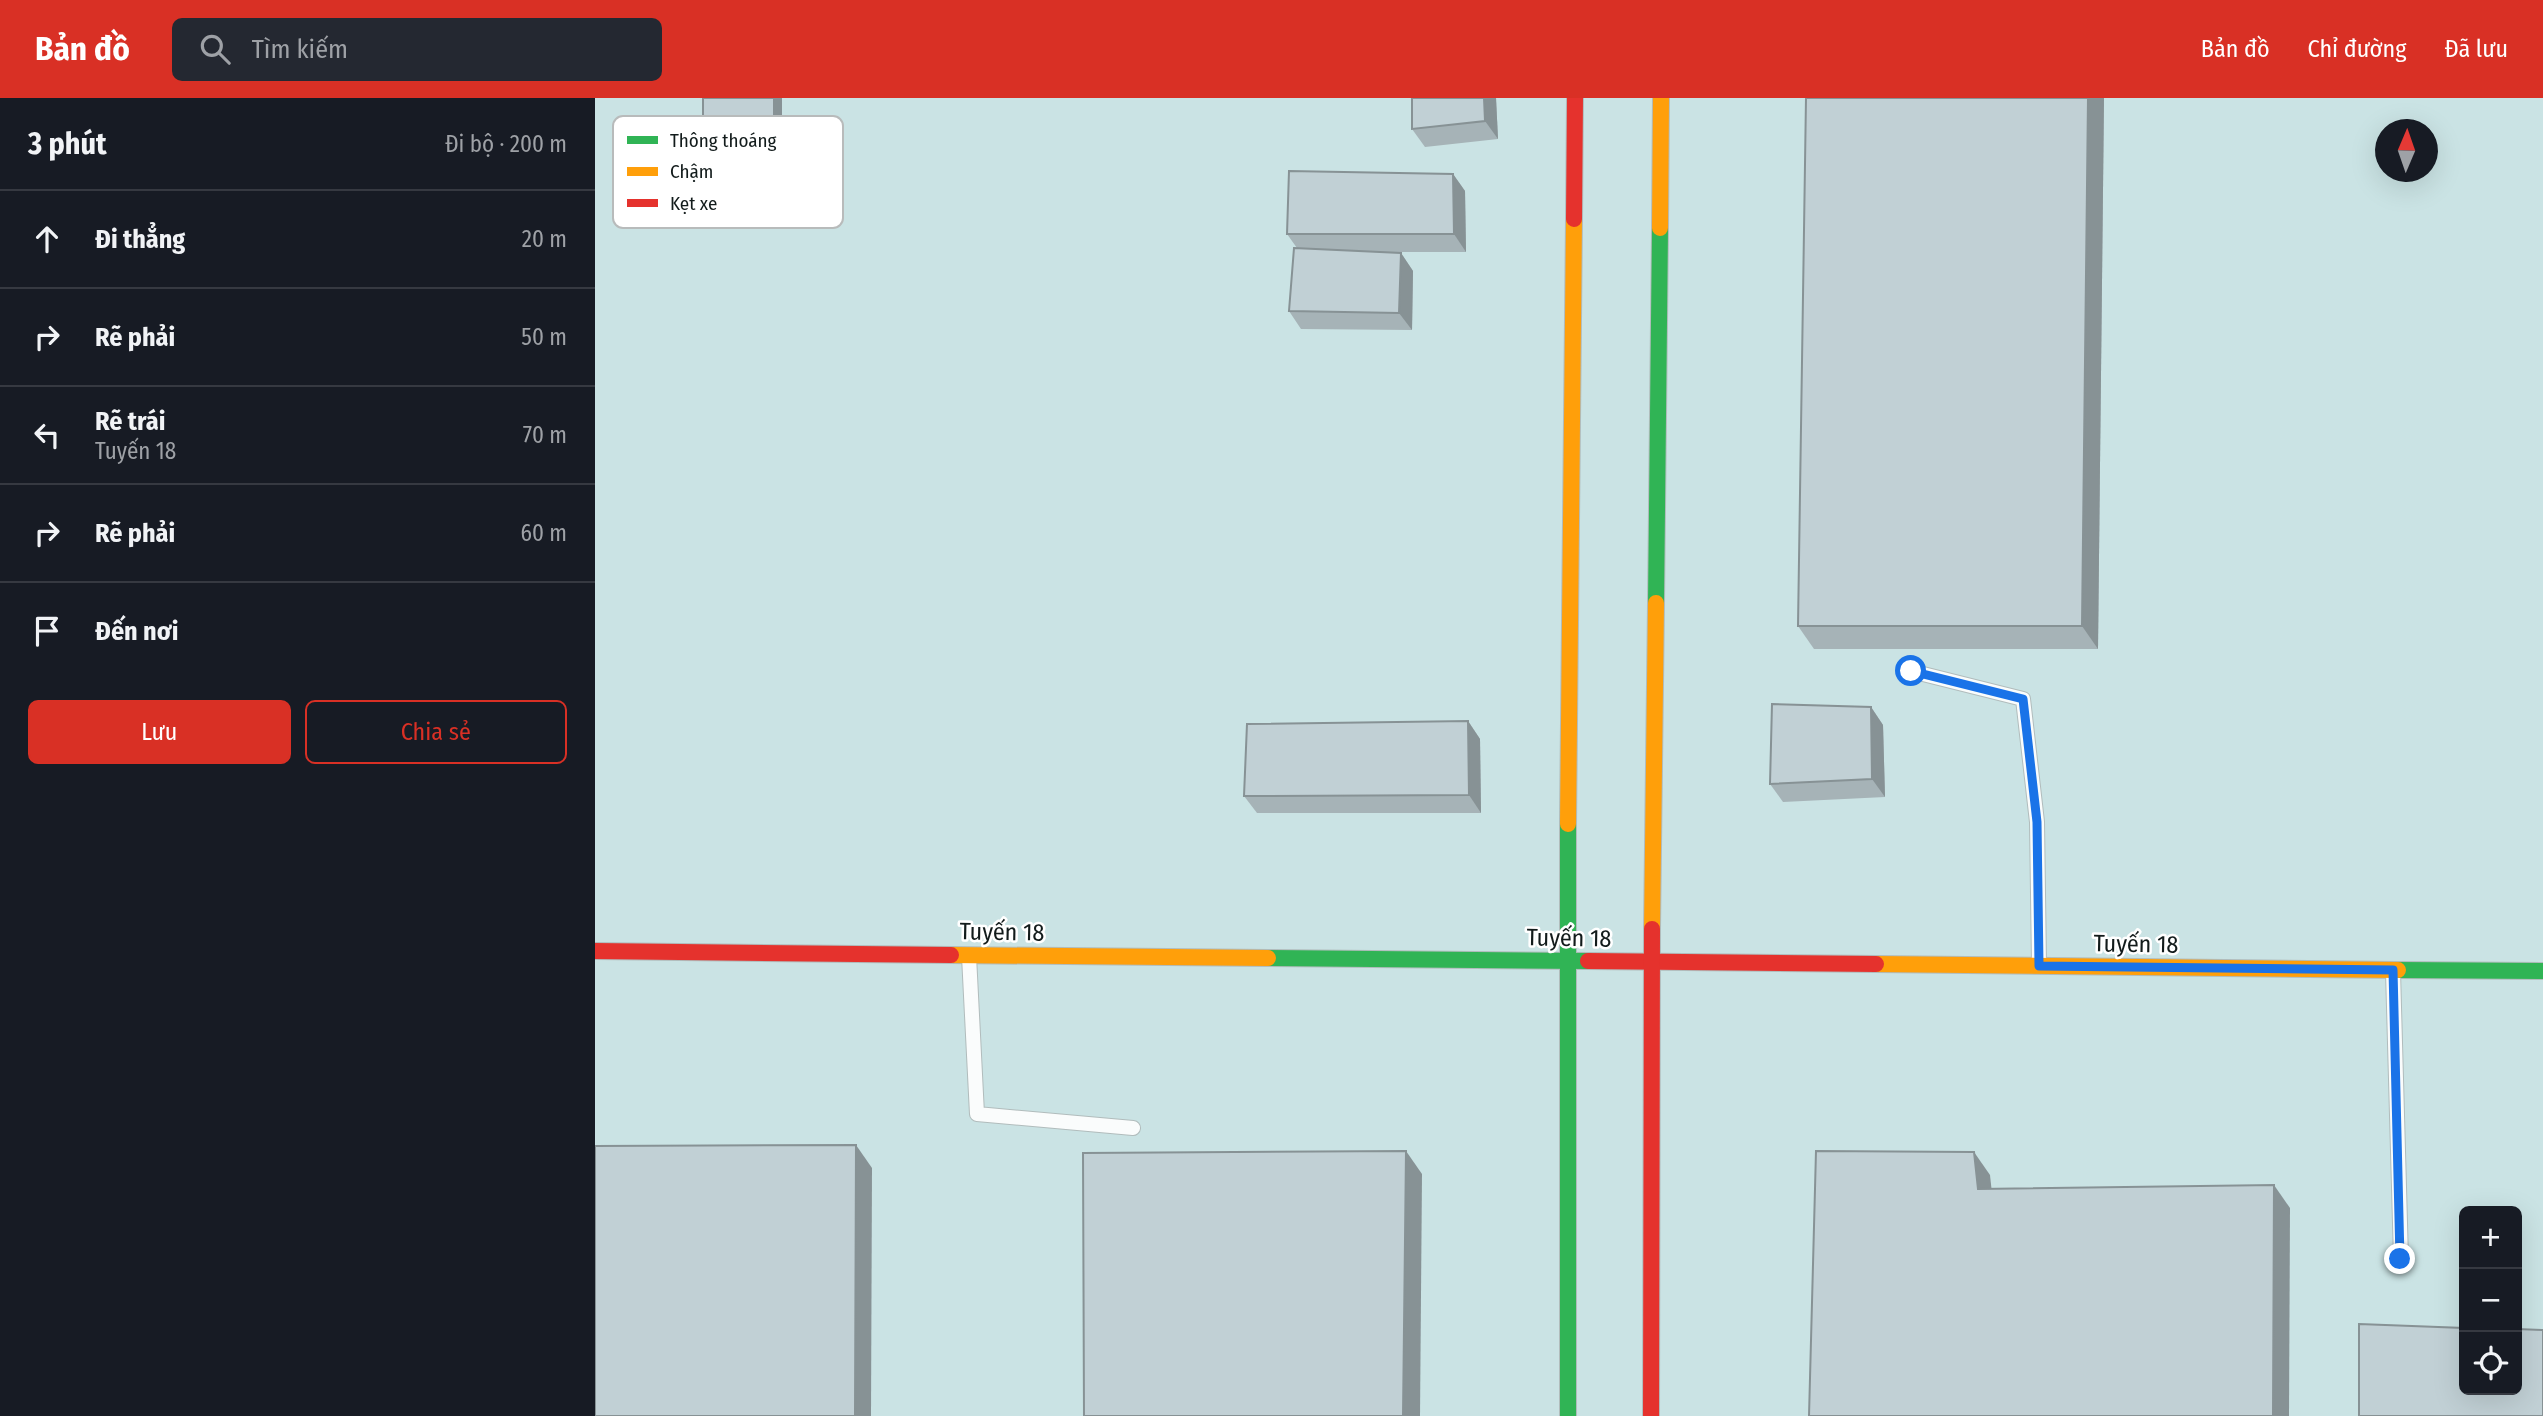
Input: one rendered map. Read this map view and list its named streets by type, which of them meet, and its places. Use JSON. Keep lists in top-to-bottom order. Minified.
{"streets":{"street":["Tuyến 18"]},"legend":["Thông thoáng","Chậm","Kẹt xe"],"north":"top","page":{"header":"Bản đồ","search":"Tìm kiếm","nav":["Bản đồ","Chỉ đường","Đã lưu"],"heading":["3 phút","Đi bộ · 200 m"],"list":[["Đi thẳng","20 m"],["Rẽ phải","50 m"],["Rẽ trái","Tuyến 18","70 m"],["Rẽ phải","60 m"],"Đến nơi"],"buttons":["Lưu","Chia sẻ"],"map_buttons":["+","−"]}}
